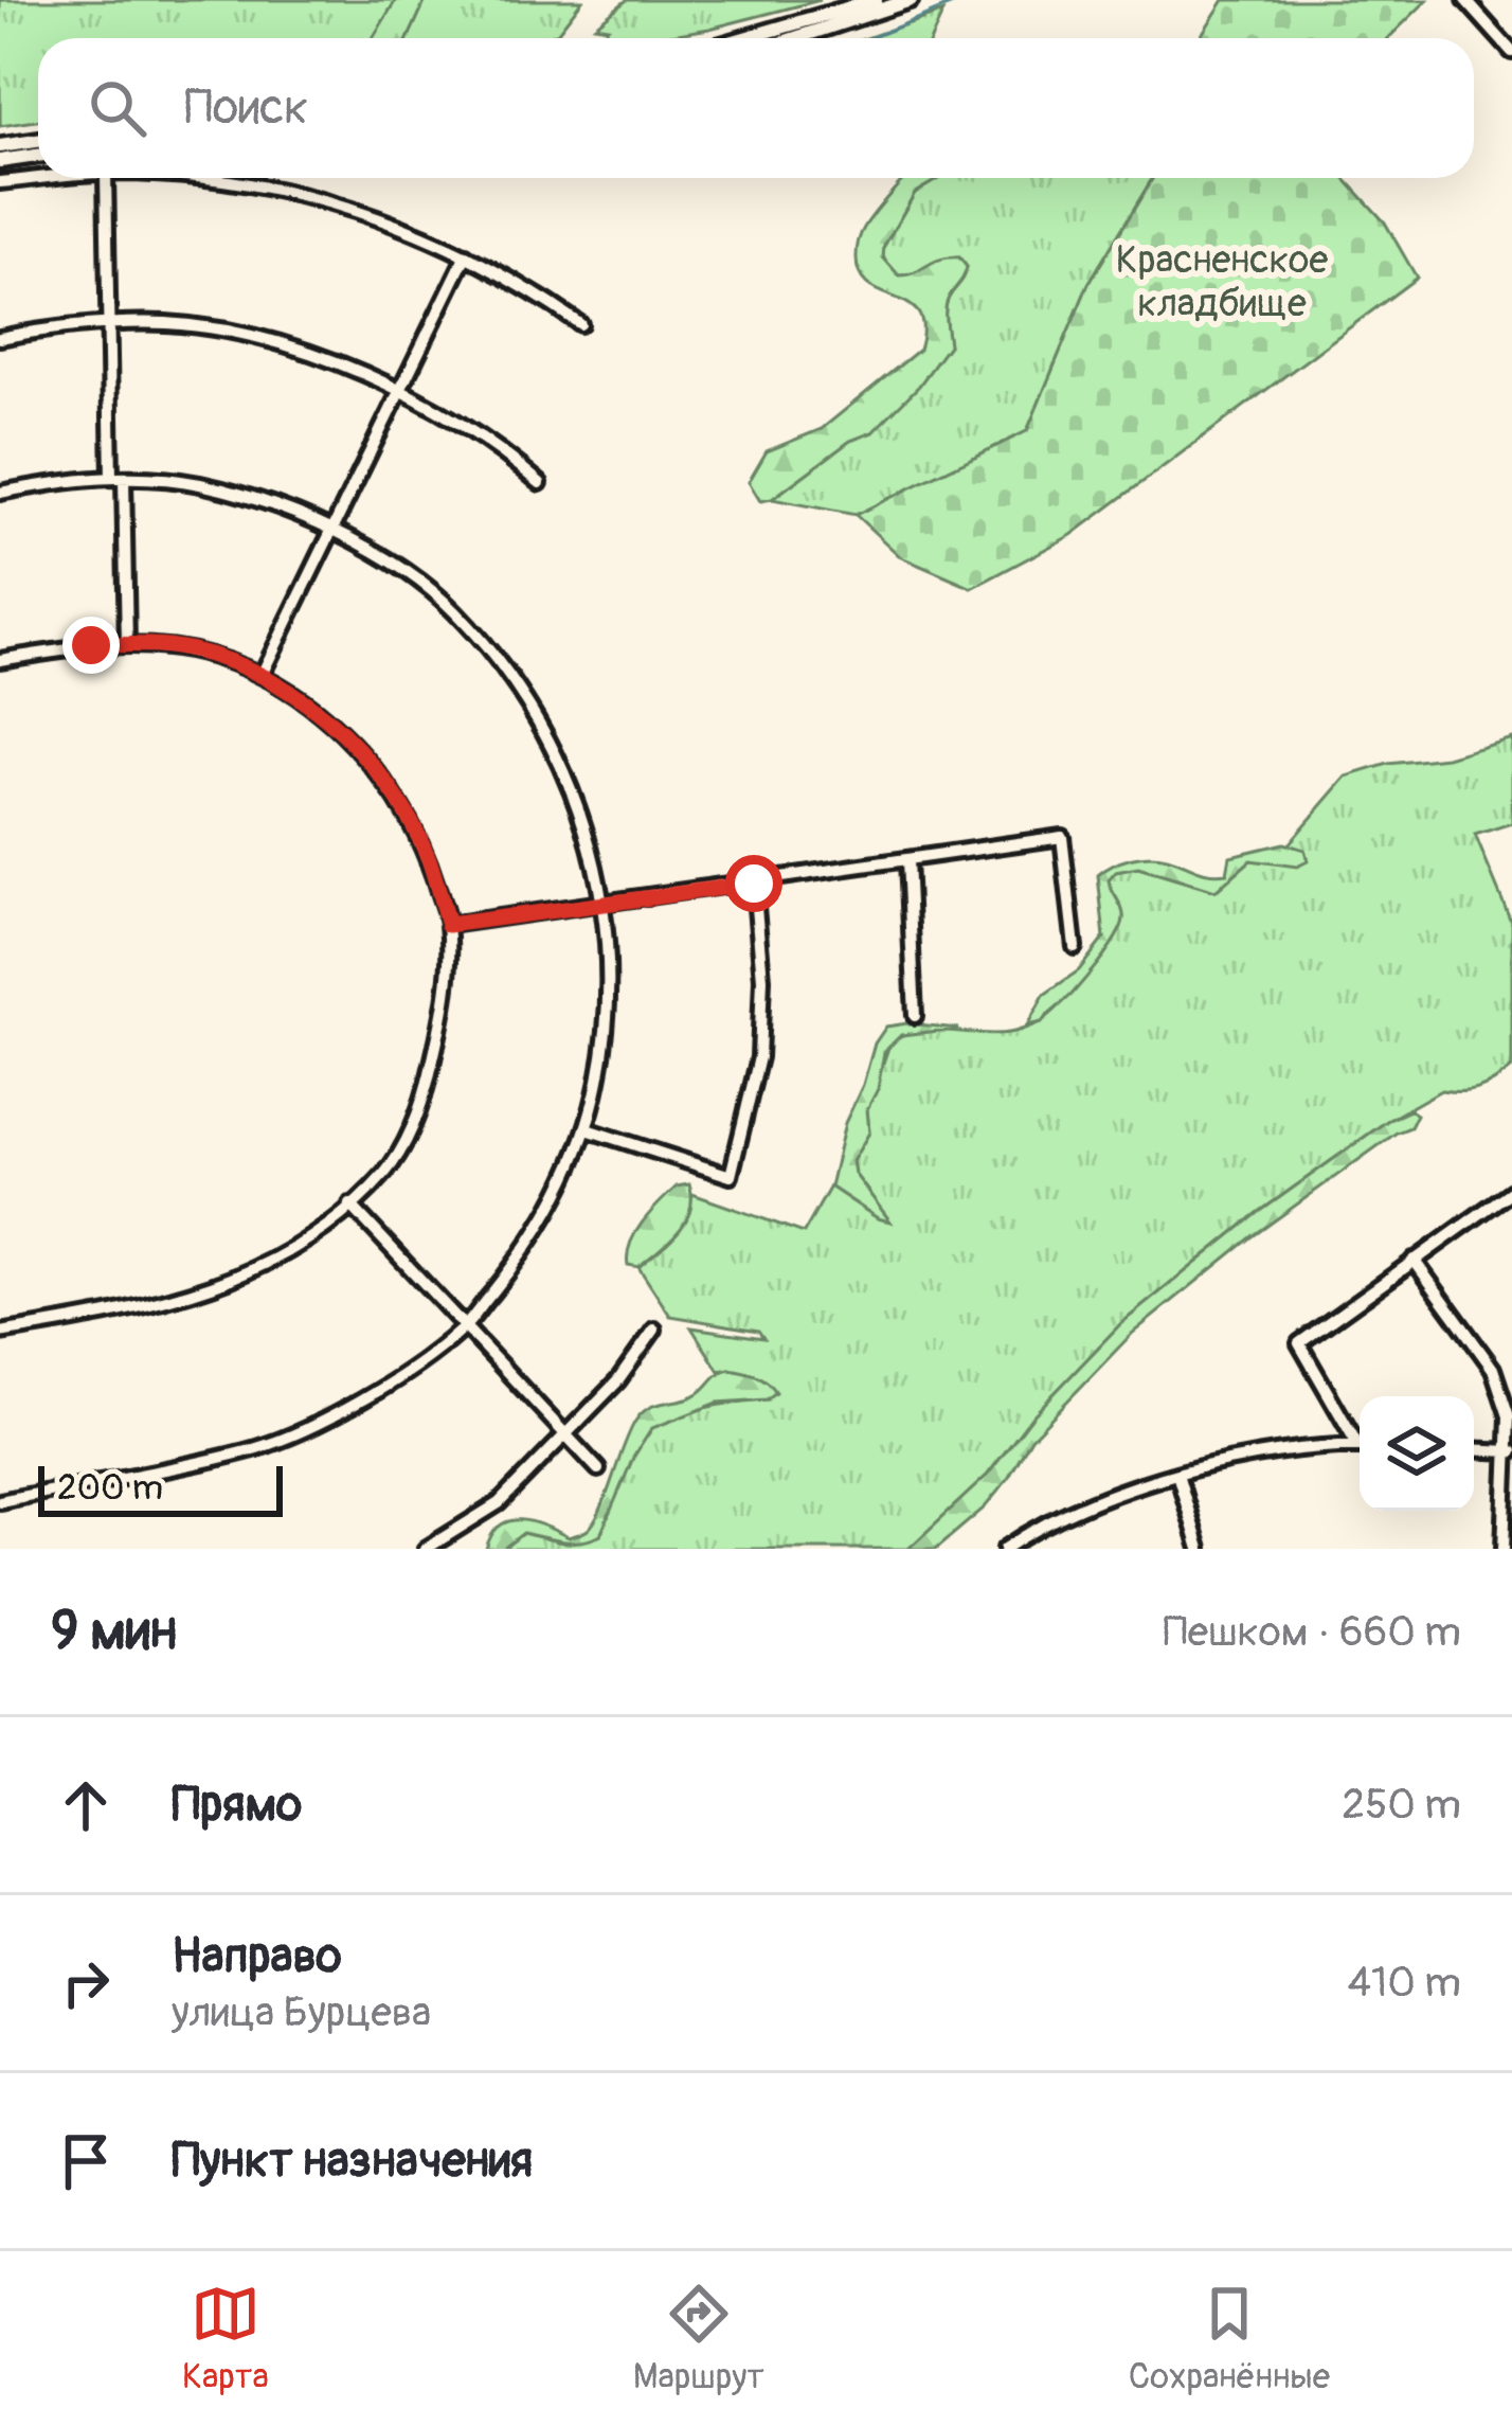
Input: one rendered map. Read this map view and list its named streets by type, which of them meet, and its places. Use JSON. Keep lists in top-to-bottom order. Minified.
{"parks":["Красненское кладбище"],"scale_bar":"200 m","page":{"search":"Поиск","scale":"200 m","heading":["9 мин","Пешком · 660 m"],"list":[["Прямо","250 m"],["Направо","улица Бурцева","410 m"],"Пункт назначения"],"nav":["Карта","Маршрут","Сохранённые"]}}
